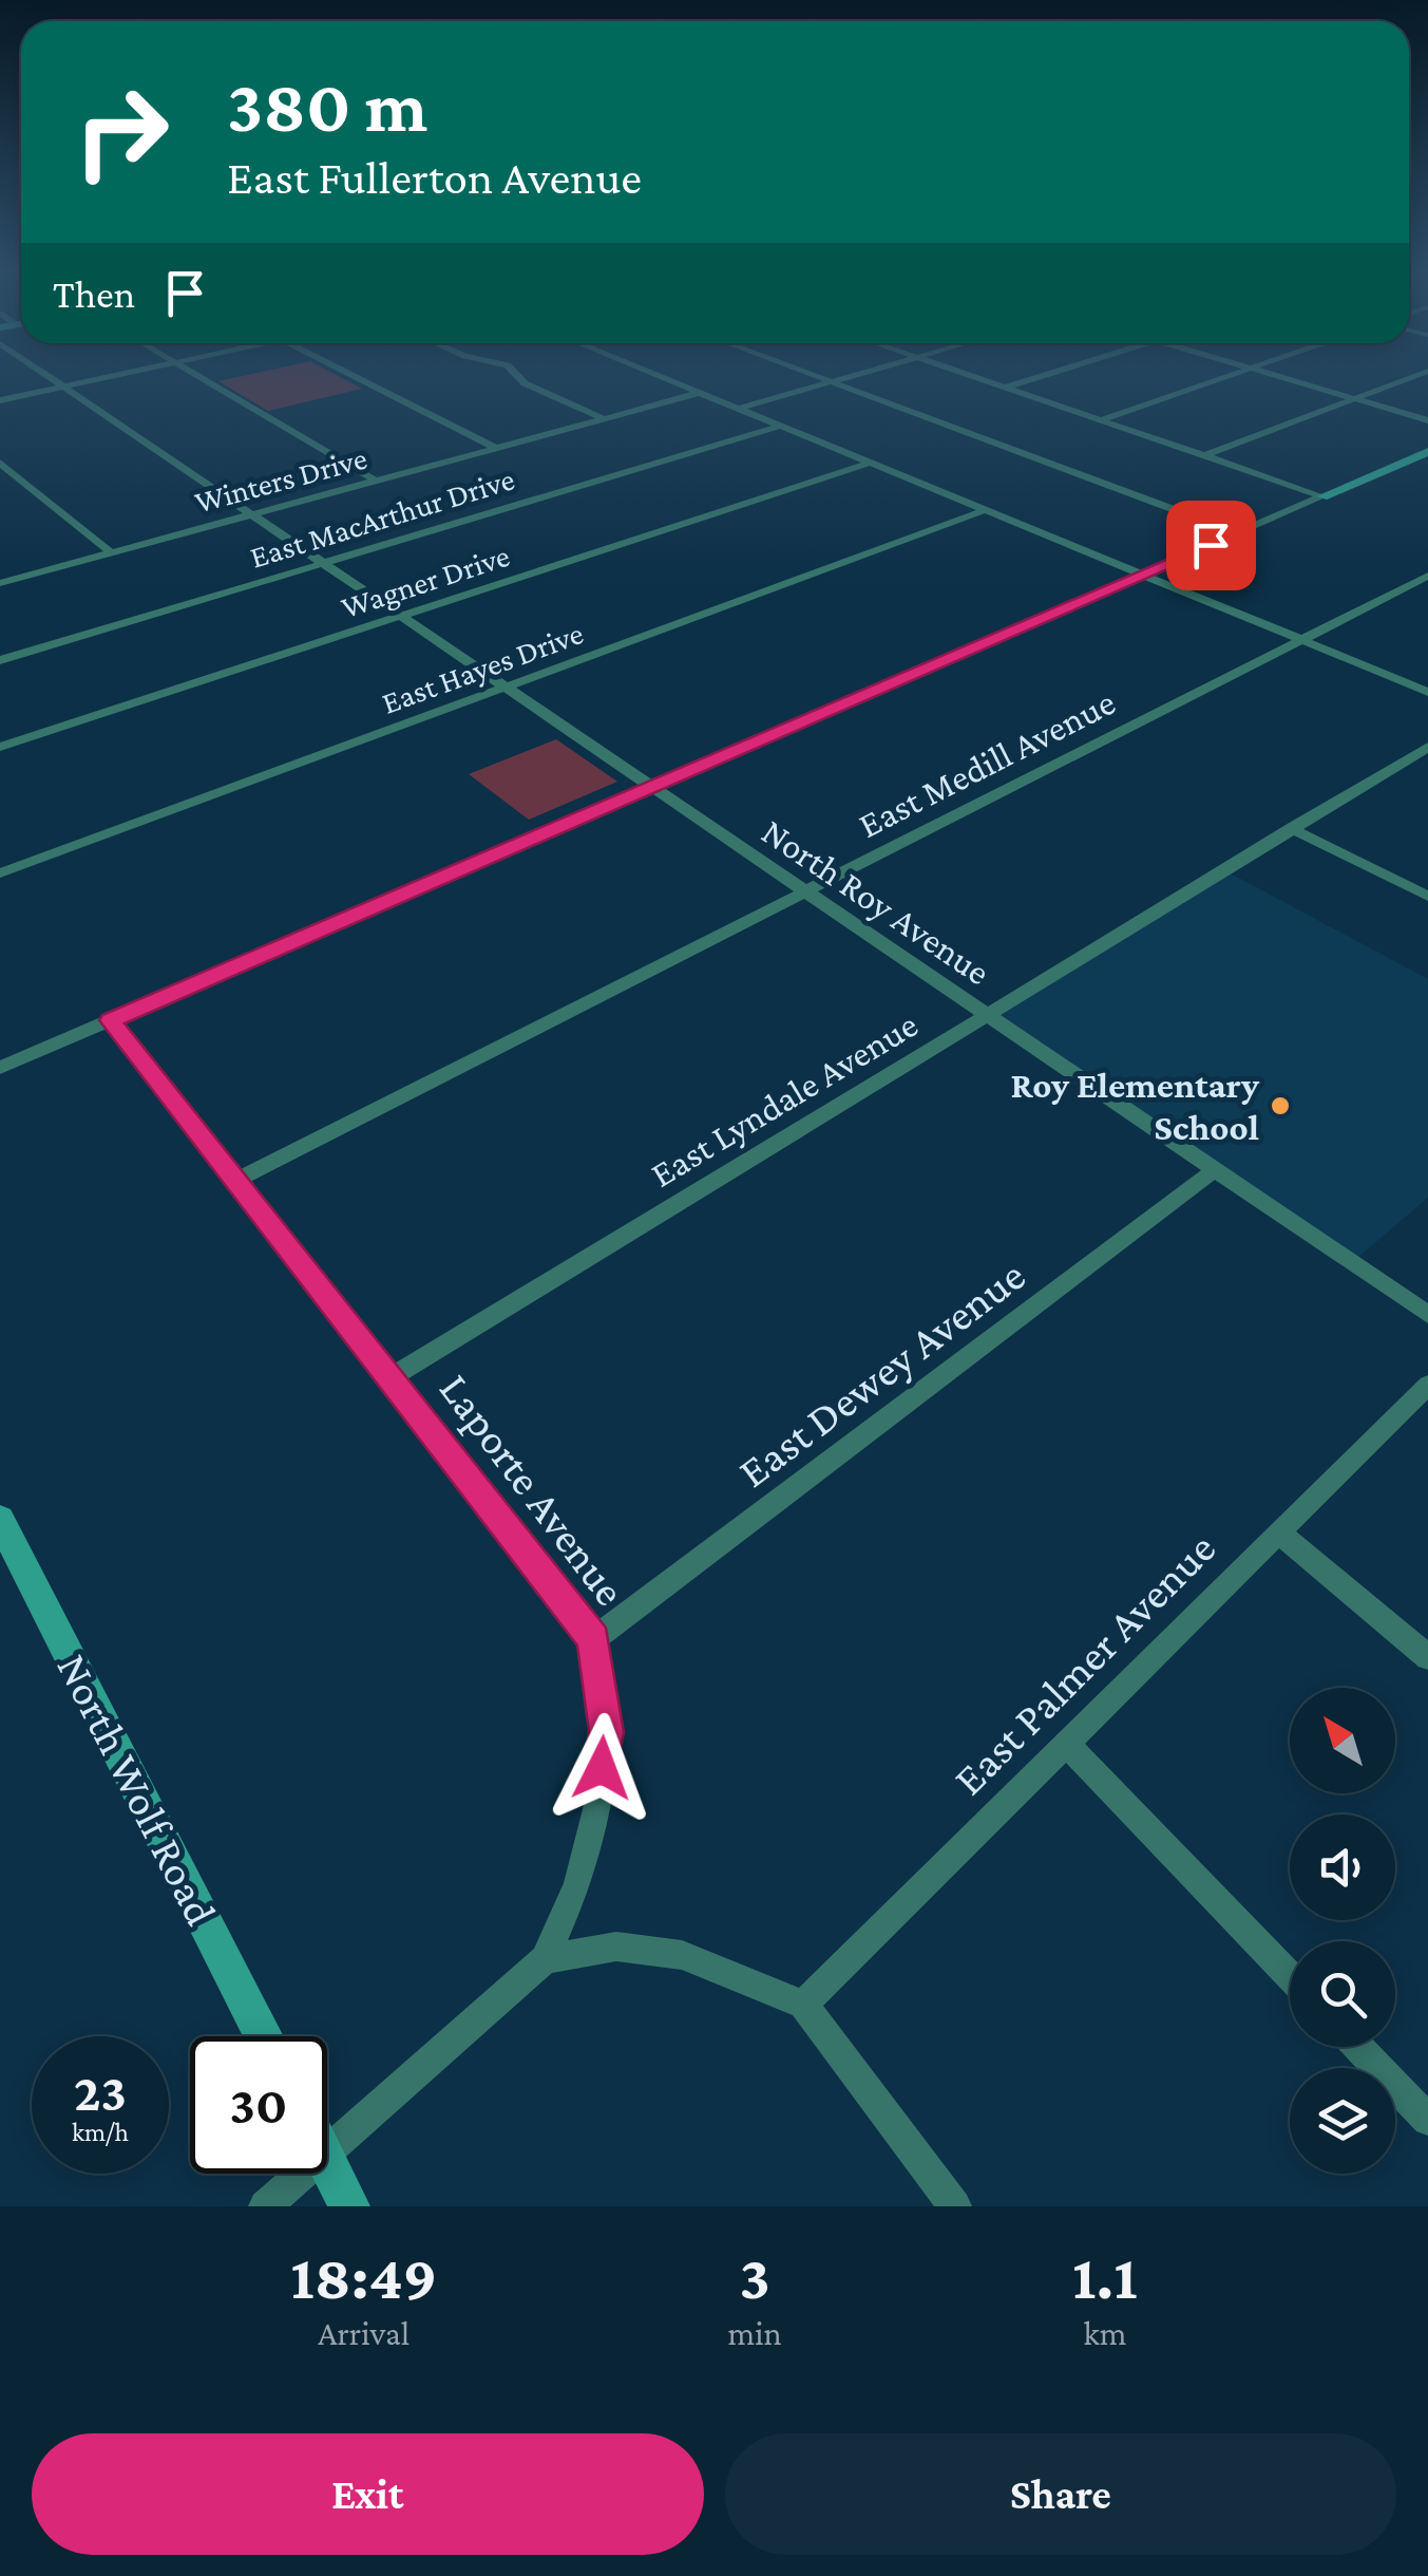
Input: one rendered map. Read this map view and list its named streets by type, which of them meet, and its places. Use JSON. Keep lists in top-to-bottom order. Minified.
{"streets":{"main road":["North Wolf Road"],"street":["Winters Drive","East MacArthur Drive","Wagner Drive","East Hayes Drive","East Medill Avenue","North Roy Avenue","East Lyndale Avenue","East Dewey Avenue","Laporte Avenue","East Palmer Avenue"]},"crossings":[["Winters Drive","North Roy Avenue"],["East MacArthur Drive","North Roy Avenue"],["Wagner Drive","North Roy Avenue"],["East Hayes Drive","North Roy Avenue"],["East Medill Avenue","North Roy Avenue"],["East Medill Avenue","Laporte Avenue"],["North Roy Avenue","East Lyndale Avenue"],["North Roy Avenue","East Dewey Avenue"],["East Lyndale Avenue","Laporte Avenue"],["East Dewey Avenue","Laporte Avenue"]],"places":["Roy Elementary School"],"north":"top left","page":{"turn":["380 m","East Fullerton Avenue"],"then":"Then","speed":"23 km/h","limit":"30","eta":["18:49","Arrival","3","min","1.1","km"],"buttons":["Exit","Share"]}}
